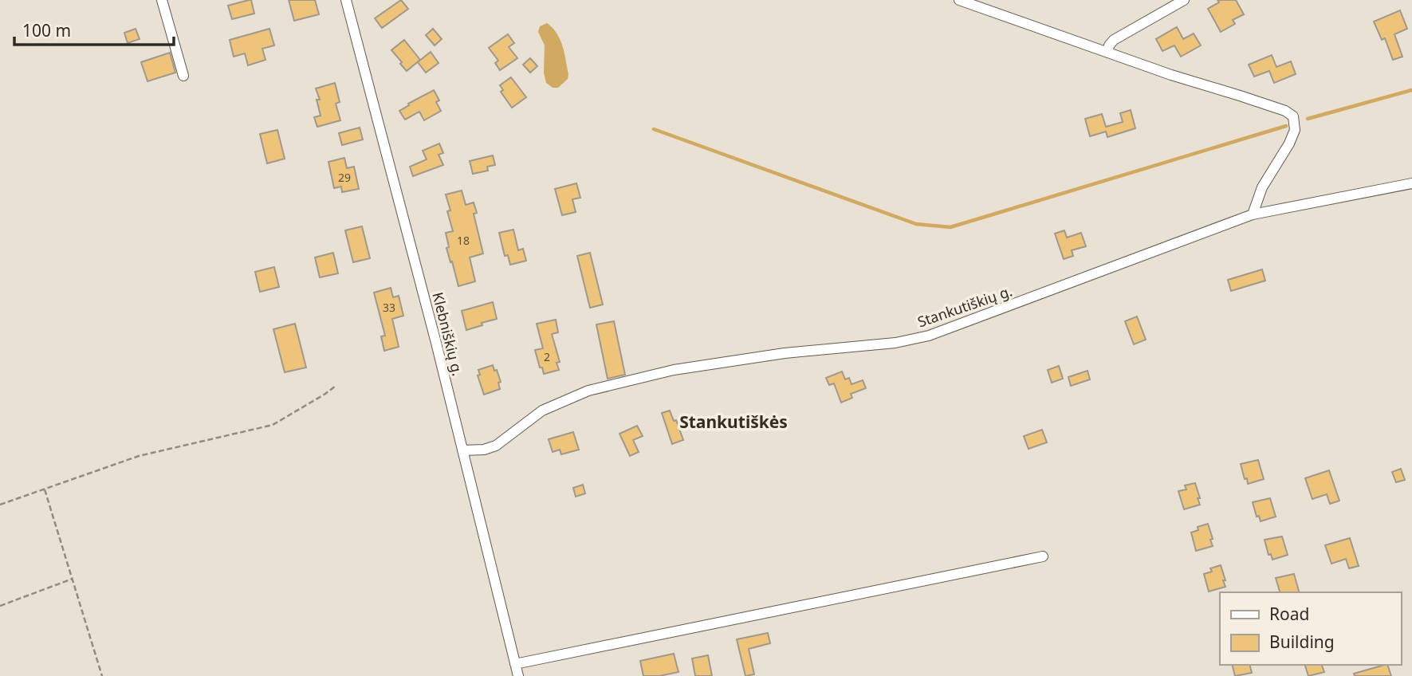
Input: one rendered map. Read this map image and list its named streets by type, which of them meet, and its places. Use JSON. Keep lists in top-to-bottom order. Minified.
{"streets":{"street":["Stankutiškių g.","Klebniškių g."]},"crossings":[["Stankutiškių g.","Klebniškių g."]],"districts":["Stankutiškės"],"house_numbers":["29","18","33","2"],"legend":["Road","Building"],"scale_bar":"100 m"}
